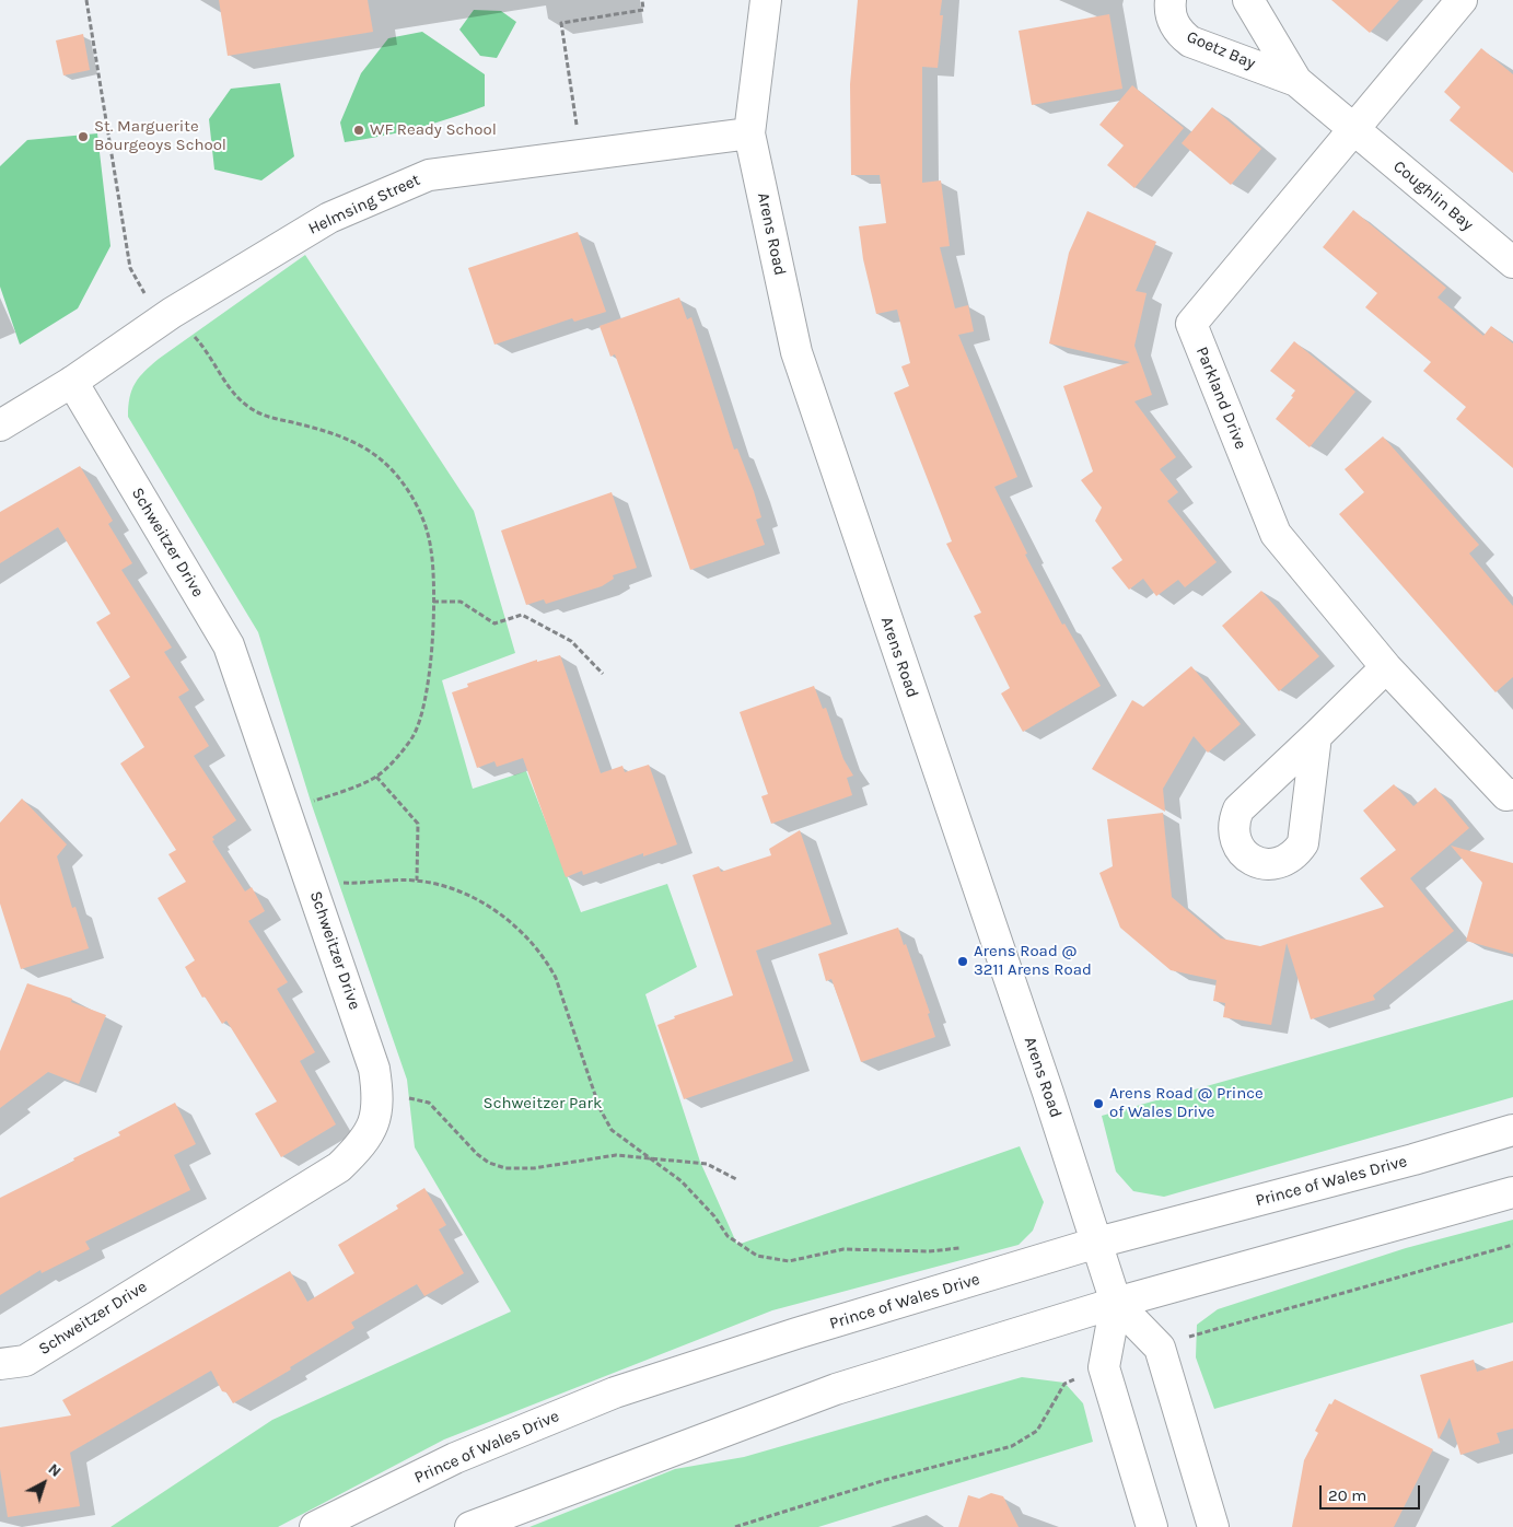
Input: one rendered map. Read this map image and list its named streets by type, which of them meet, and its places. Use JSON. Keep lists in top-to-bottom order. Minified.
{"streets":{"street":["Goetz Bay","Coughlin Bay","Helmsing Street","Arens Road","Parkland Drive","Schweitzer Drive","Prince of Wales Drive"]},"crossings":[["Goetz Bay","Coughlin Bay"],["Goetz Bay","Parkland Drive"],["Coughlin Bay","Parkland Drive"],["Helmsing Street","Arens Road"],["Helmsing Street","Schweitzer Drive"],["Arens Road","Prince of Wales Drive"]],"parks":["Schweitzer Park"],"places":["WF Ready School","St. Marguerite Bourgeoys School","Arens Road @ 3211 Arens Road","Arens Road @ Prince of Wales Drive"],"scale_bar":"20 m","north":"top right"}
